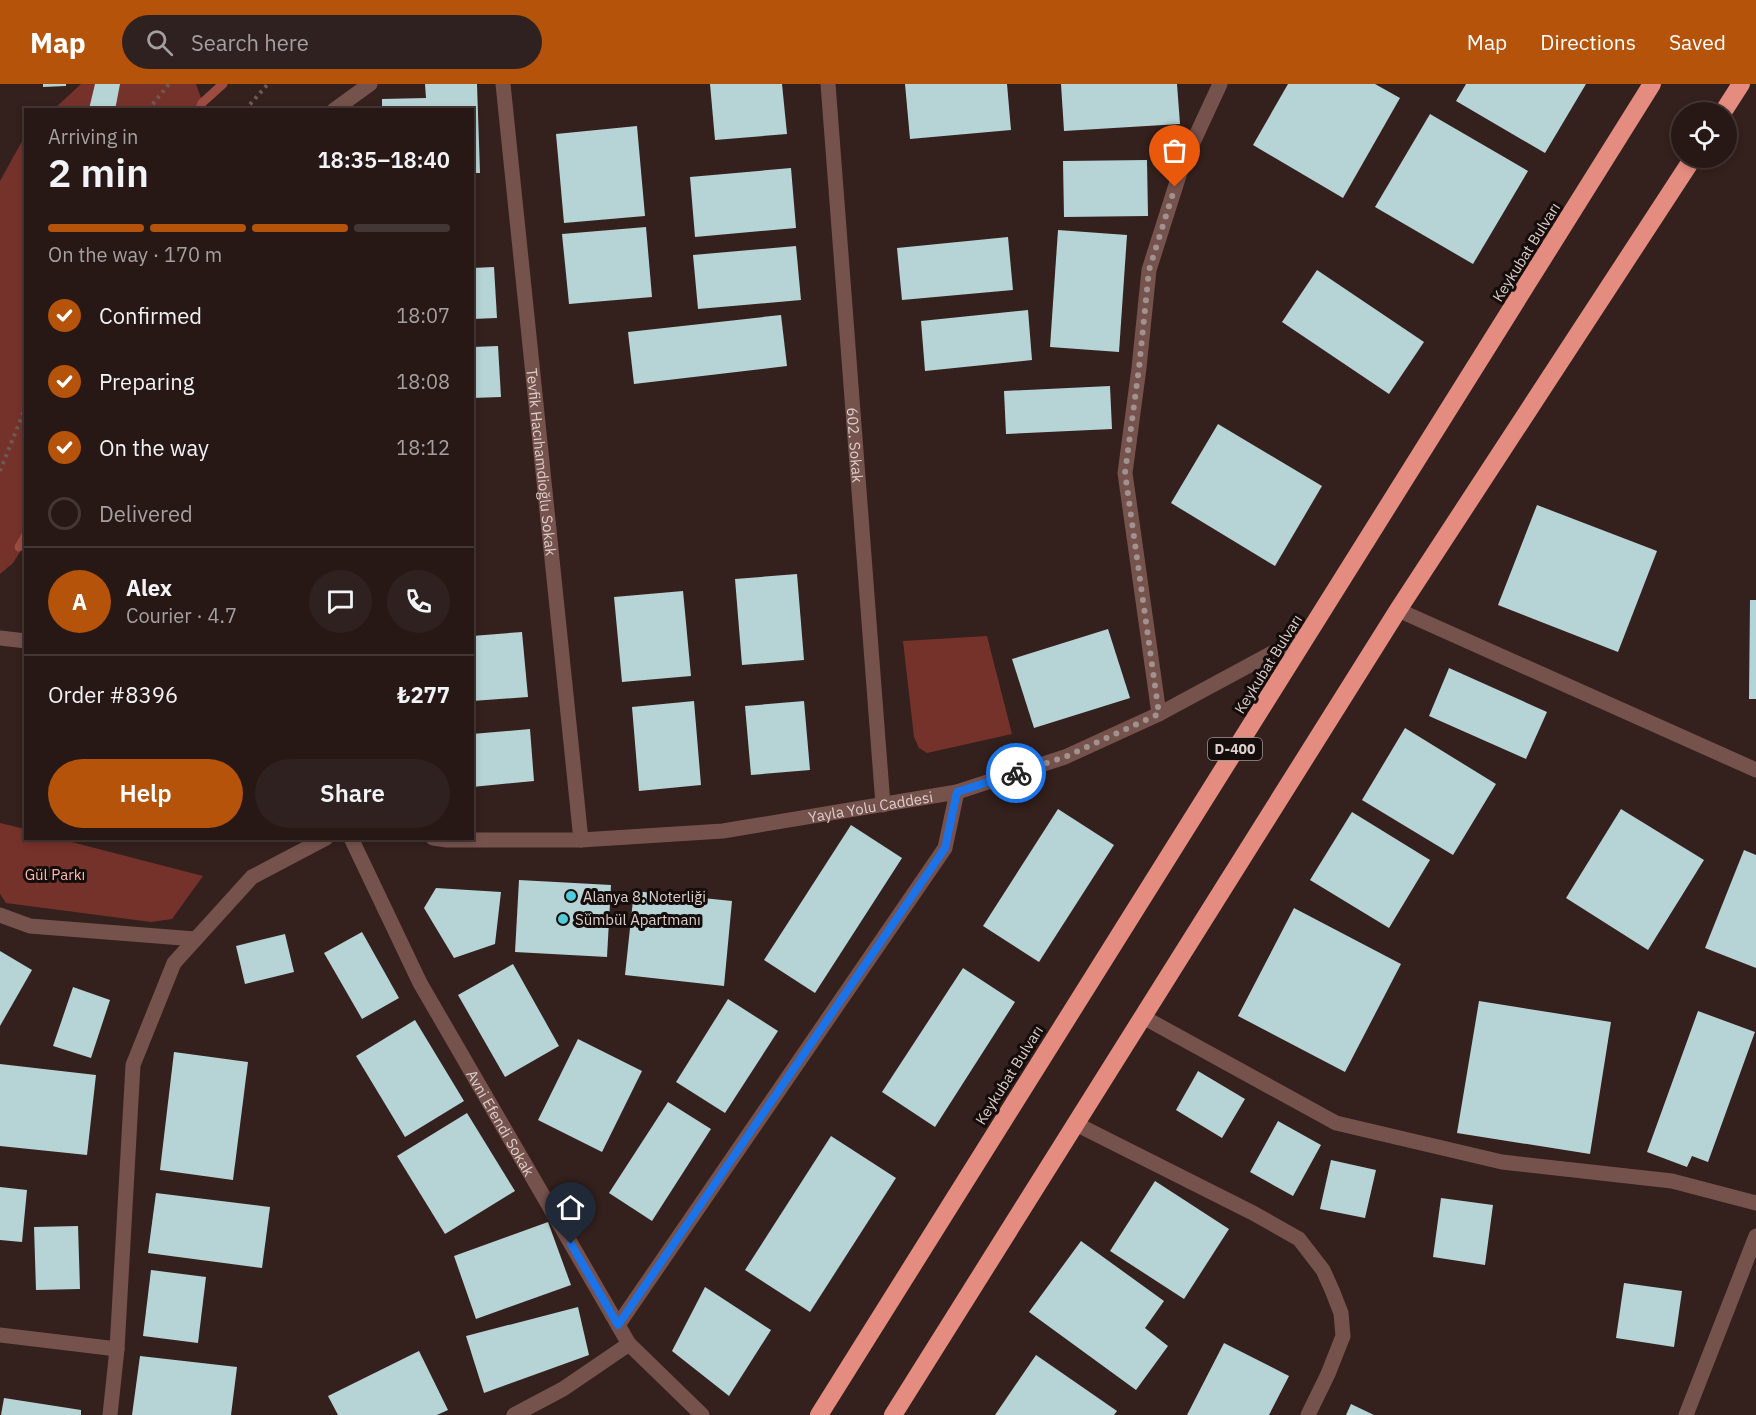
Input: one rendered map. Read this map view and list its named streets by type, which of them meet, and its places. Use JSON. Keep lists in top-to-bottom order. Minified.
{"streets":{"highway":["Keykubat Bulvarı","D-400"],"street":["602. Sokak","Tevfik Hacıhamdioğlu Sokak","Yayla Yolu Caddesi","Avni Efendi Sokak"]},"crossings":[["Keykubat Bulvarı","Yayla Yolu Caddesi"],["602. Sokak","Yayla Yolu Caddesi"],["Tevfik Hacıhamdioğlu Sokak","Yayla Yolu Caddesi"]],"parks":["Gül Parkı"],"places":["Alanya 8. Noterliği","Sümbül Apartmanı"],"page":{"header":"Map","search":"Search here","nav":["Map","Directions","Saved"],"heading":["2 min","Arriving in","18:35–18:40"],"panel":["Alex","Courier · 4.7","Order #8396","₺277"],"bar":"On the way · 170 m","list":[["Confirmed","18:07"],["Preparing","18:08"],["On the way","18:12"],"Delivered"],"round":"A","buttons":["Help","Share"]}}
